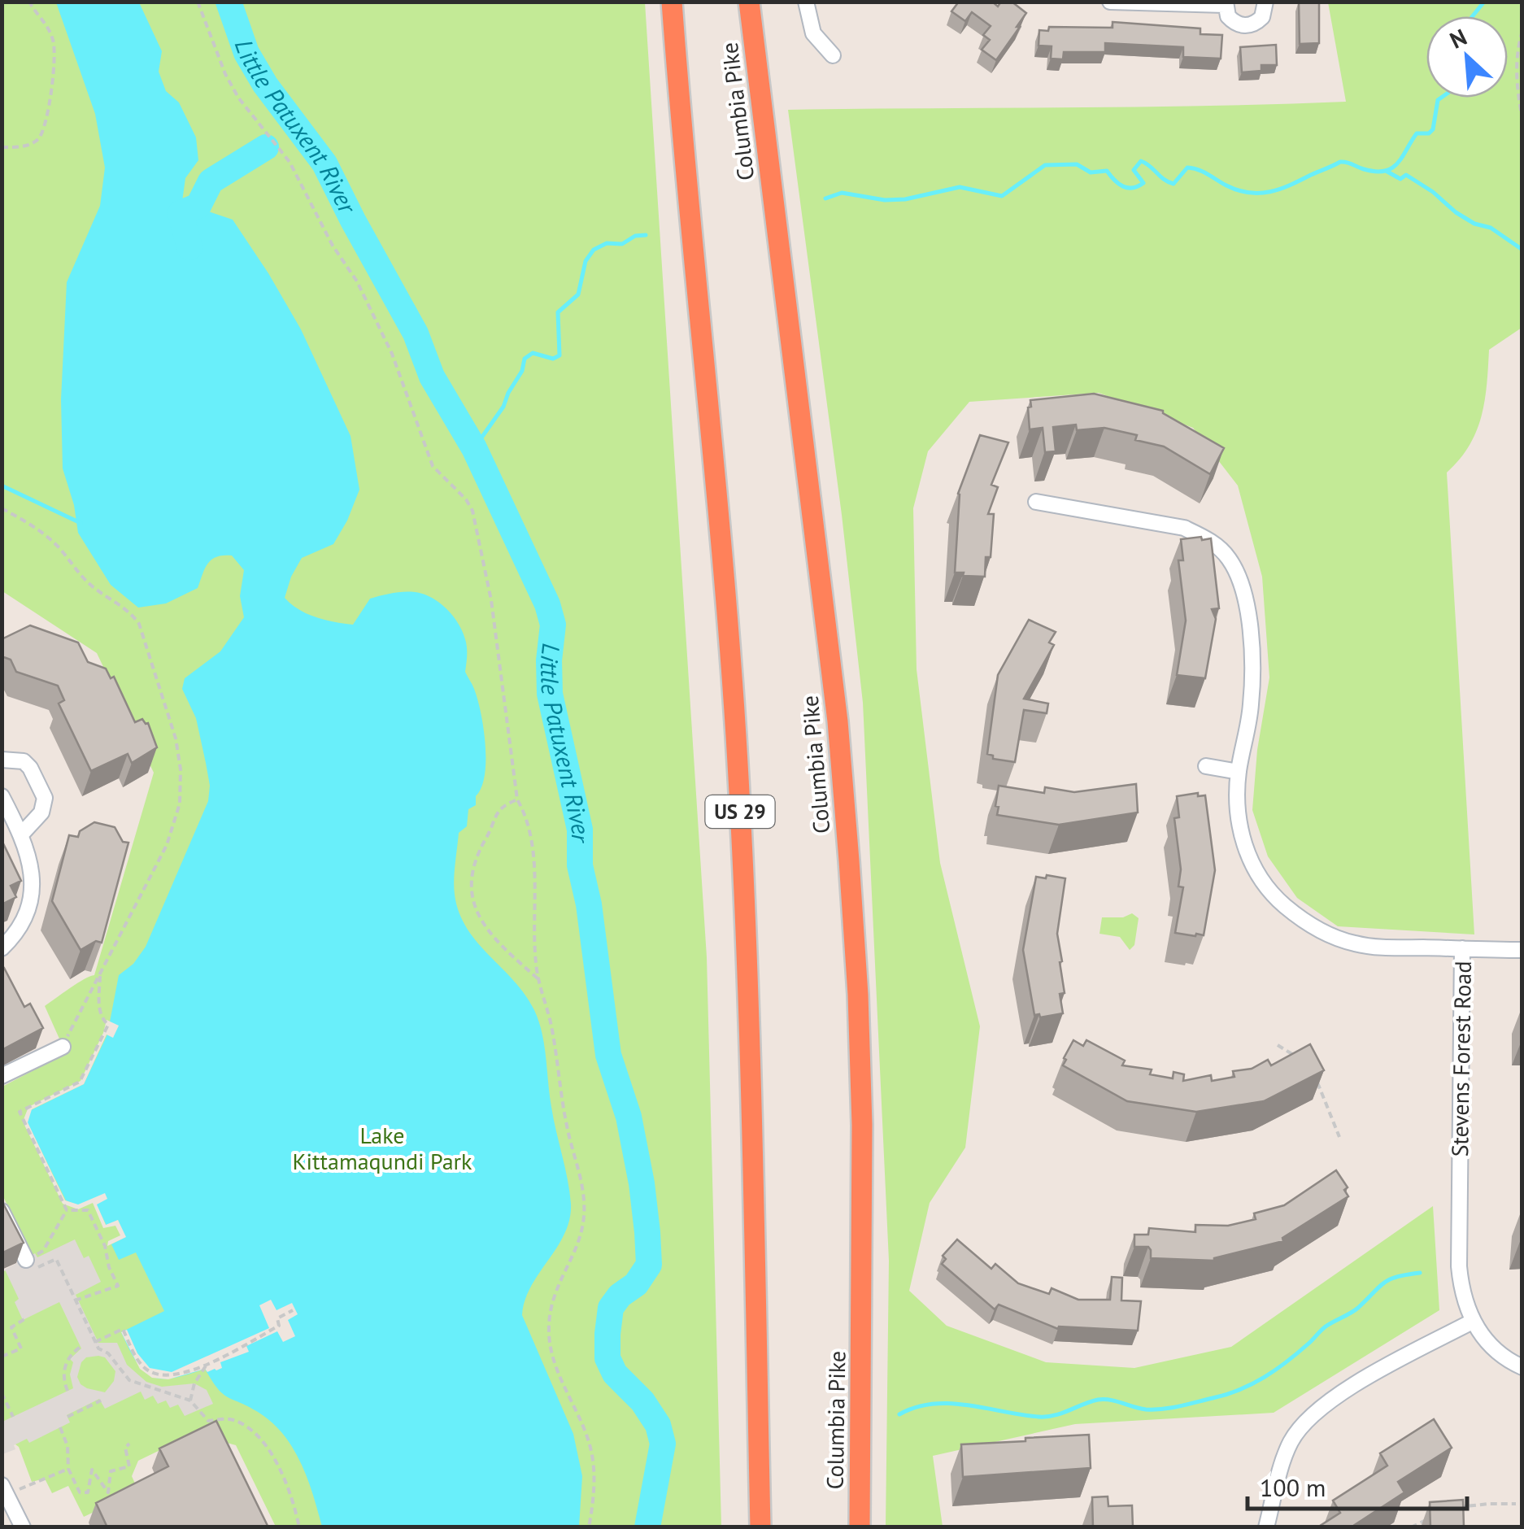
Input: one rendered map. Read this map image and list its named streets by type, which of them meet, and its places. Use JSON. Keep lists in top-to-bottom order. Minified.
{"streets":{"highway":["Columbia Pike","US 29"],"street":["Stevens Forest Road"]},"water":["Little Patuxent River"],"parks":["Lake Kittamaqundi Park"],"scale_bar":"100 m","north":"top left"}
